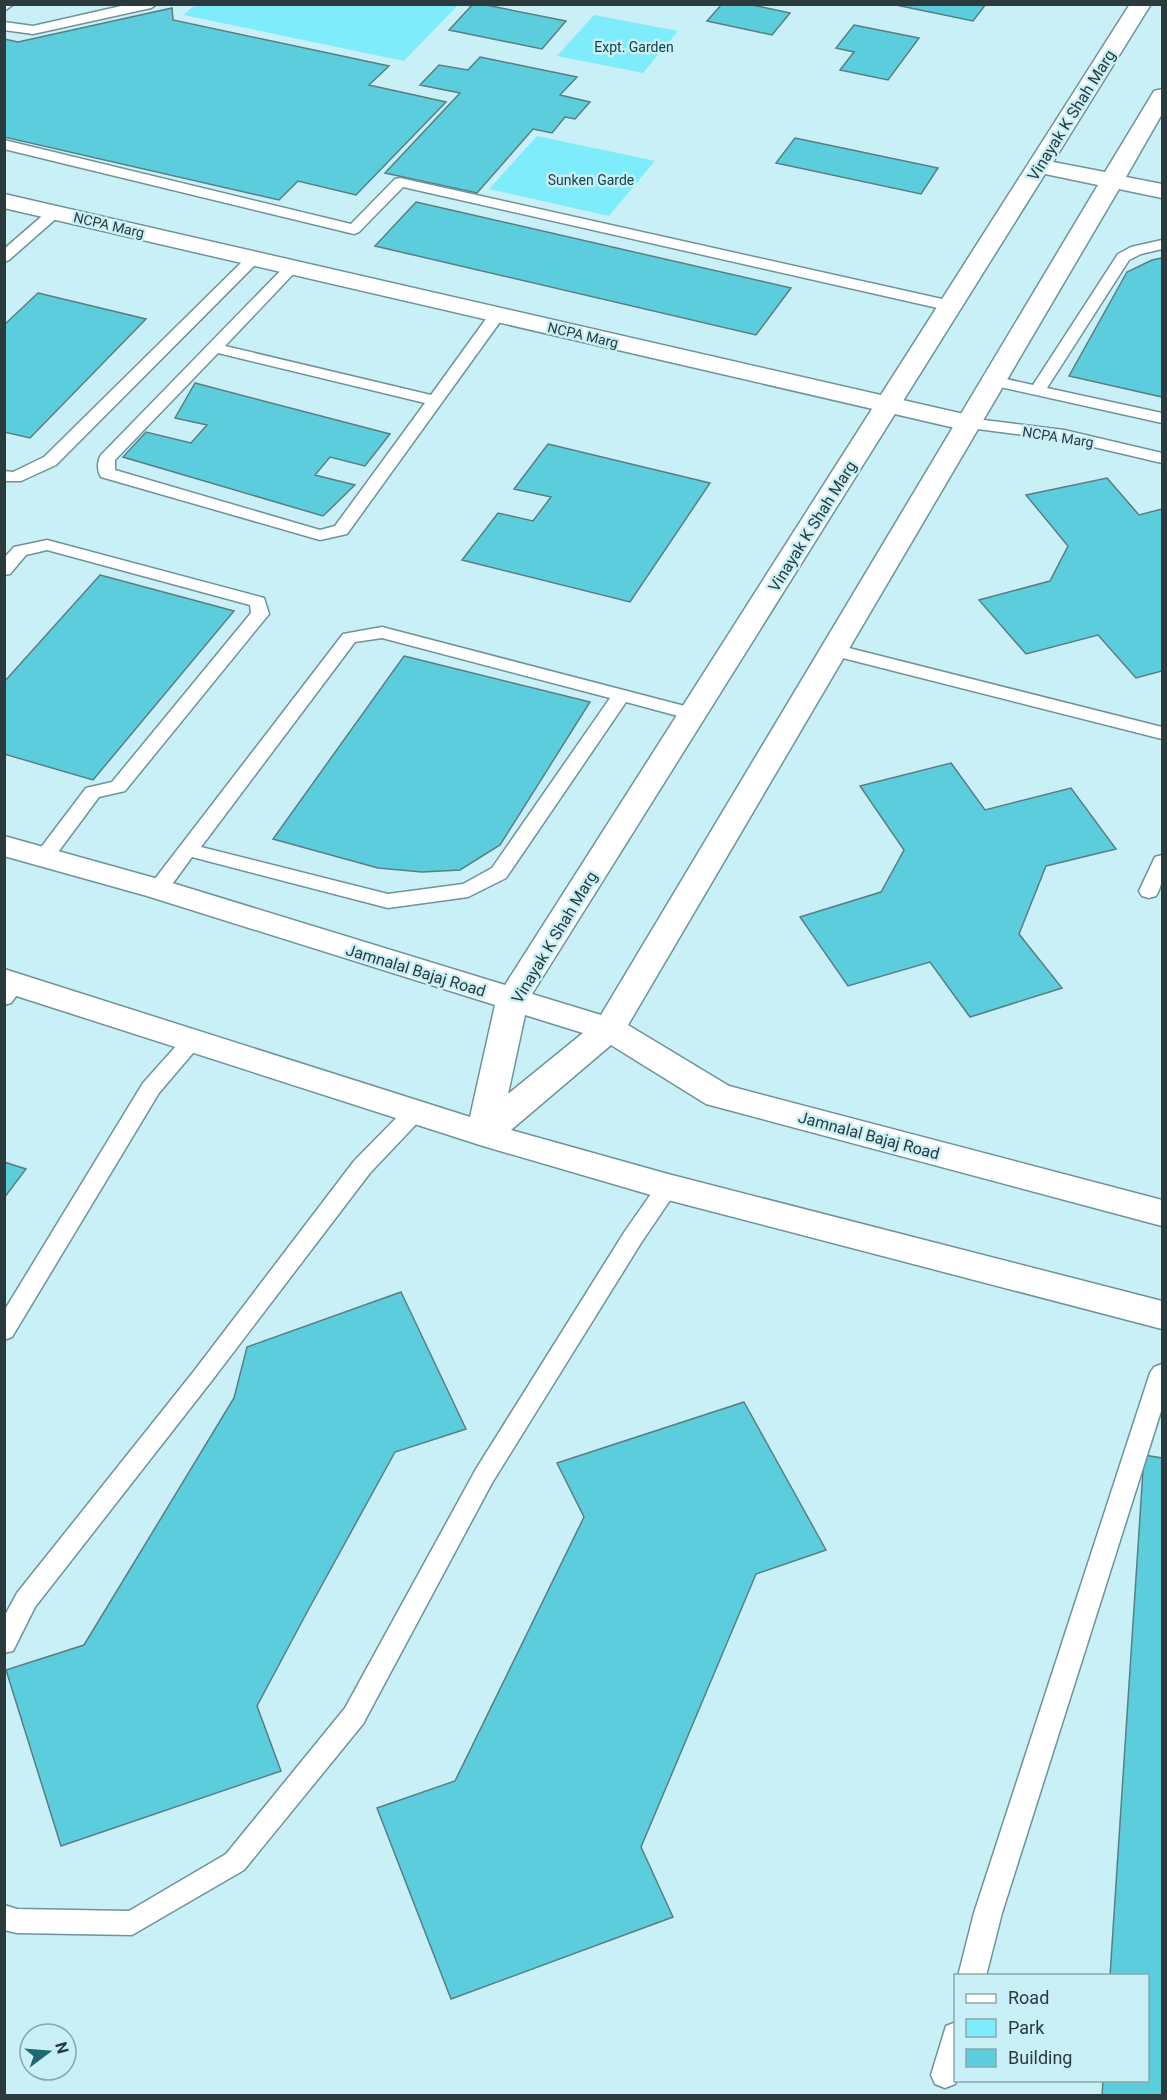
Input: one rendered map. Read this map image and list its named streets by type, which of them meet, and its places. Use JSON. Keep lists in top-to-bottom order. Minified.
{"streets":{"street":["Vinayak K Shah Marg","NCPA Marg","Jamnalal Bajaj Road"]},"crossings":[["Vinayak K Shah Marg","NCPA Marg"],["Vinayak K Shah Marg","Jamnalal Bajaj Road"]],"parks":["Expt. Garden","Sunken Garde"],"legend":["Road","Park","Building"],"north":"right"}
